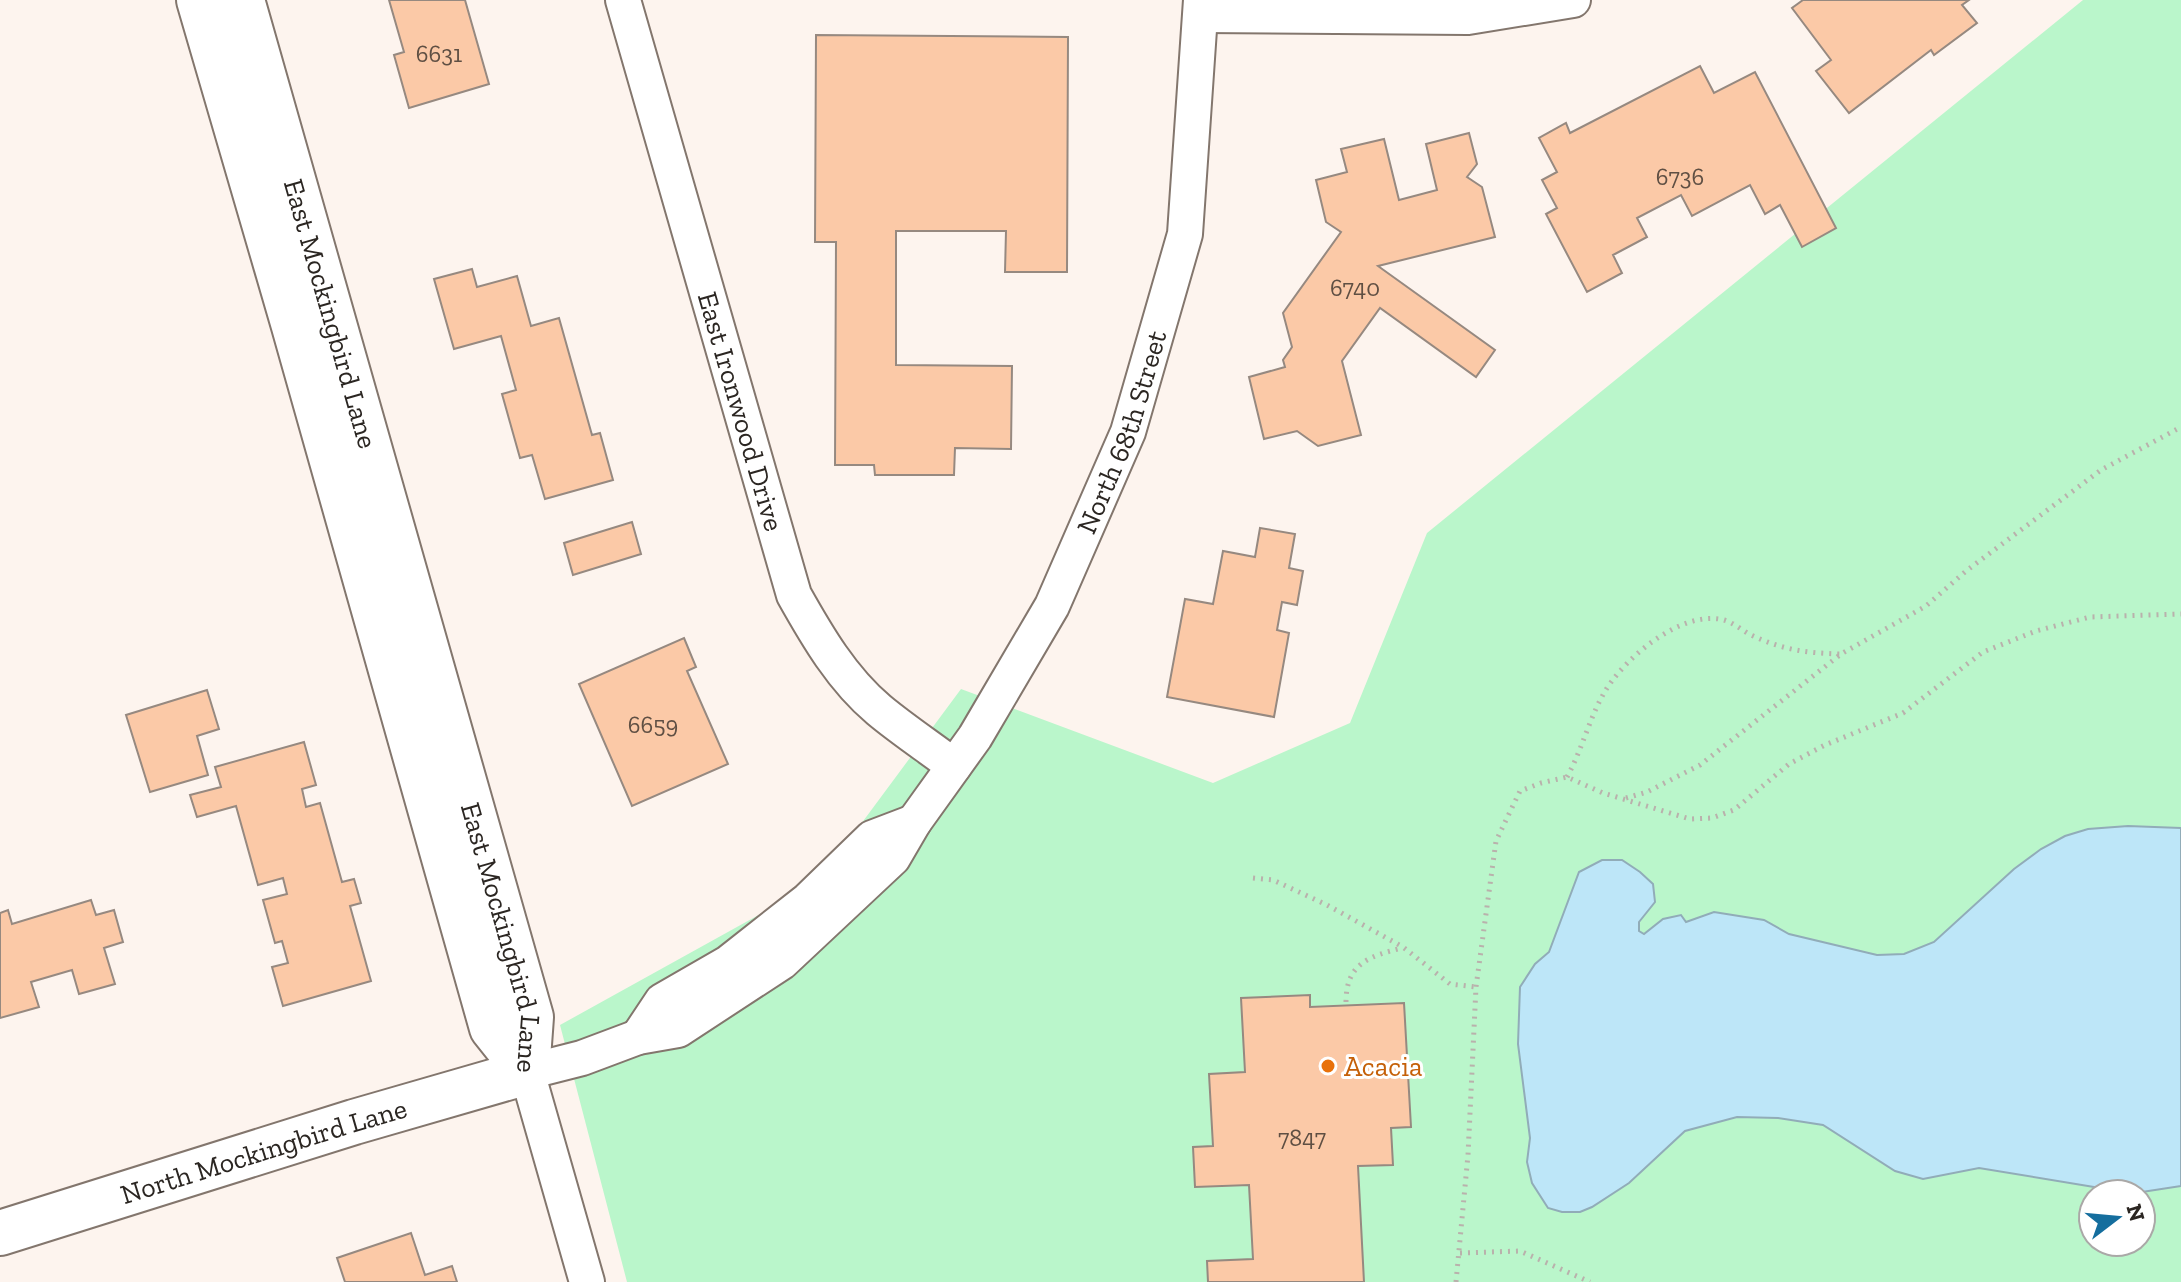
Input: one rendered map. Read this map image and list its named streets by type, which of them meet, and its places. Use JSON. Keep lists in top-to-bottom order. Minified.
{"streets":{"street":["East Mockingbird Lane","East Ironwood Drive","North 68th Street","North Mockingbird Lane"]},"crossings":[["East Mockingbird Lane","North 68th Street"],["East Mockingbird Lane","North Mockingbird Lane"],["East Ironwood Drive","North 68th Street"],["North 68th Street","North Mockingbird Lane"]],"places":["Acacia"],"house_numbers":["6631","6736","6740","6659","7847"],"north":"right"}
